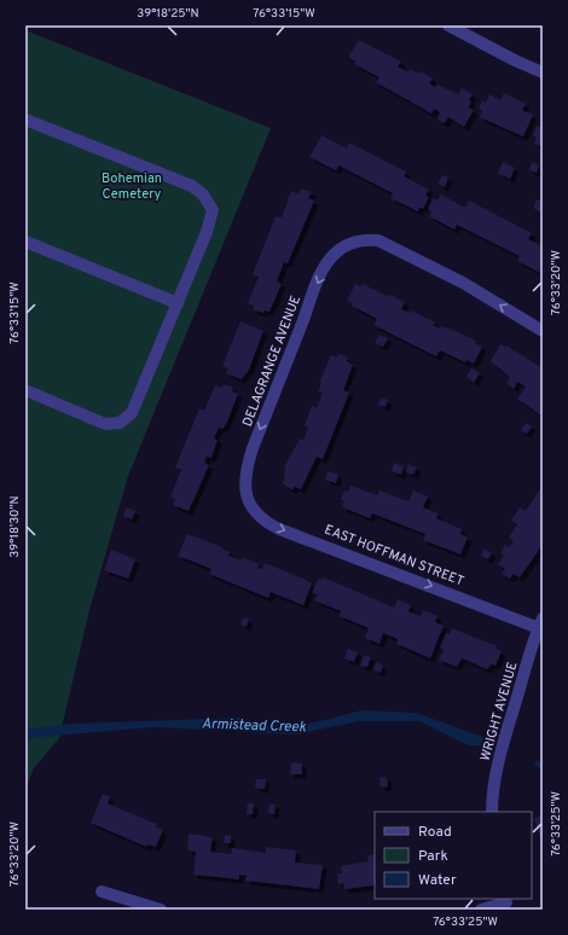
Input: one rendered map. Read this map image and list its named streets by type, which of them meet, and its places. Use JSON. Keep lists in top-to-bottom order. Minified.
{"streets":{"street":["DELAGRANGE AVENUE","EAST HOFFMAN STREET","WRIGHT AVENUE"]},"crossings":[["DELAGRANGE AVENUE","EAST HOFFMAN STREET"],["EAST HOFFMAN STREET","WRIGHT AVENUE"]],"one_way":["EAST HOFFMAN STREET"],"water":["Armistead Creek"],"parks":["Bohemian Cemetery"],"legend":["Road","Park","Water"],"coordinates":["39°18'25\"N","76°33'15\"W","76°33'20\"W","39°18'30\"N","76°33'25\"W"]}
